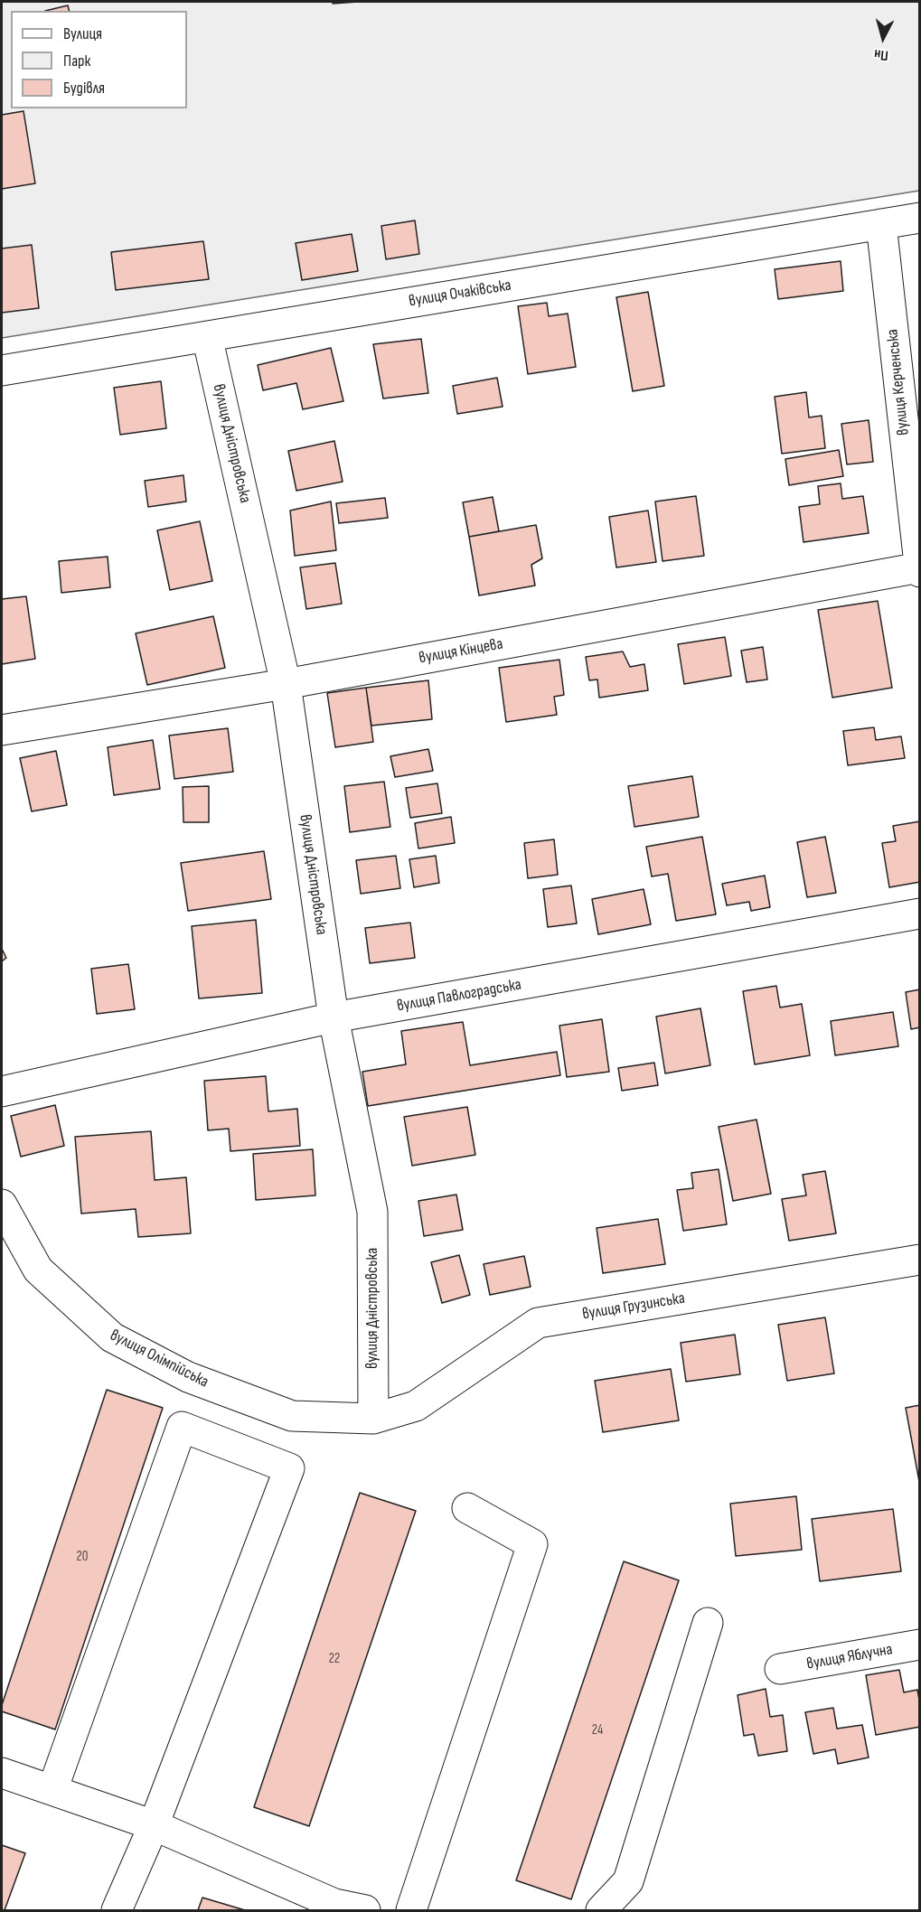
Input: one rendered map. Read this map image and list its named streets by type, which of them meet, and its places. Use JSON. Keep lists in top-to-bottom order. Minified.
{"streets":{"street":["вулиця Очаківська","вулиця Керченська","вулиця Дністровська","вулиця Кінцева","вулиця Павлоградська","вулиця Грузинська","вулиця Олімпійська","вулиця Яблучна"]},"crossings":[["вулиця Очаківська","вулиця Керченська"],["вулиця Очаківська","вулиця Дністровська"],["вулиця Керченська","вулиця Кінцева"],["вулиця Дністровська","вулиця Кінцева"],["вулиця Дністровська","вулиця Павлоградська"],["вулиця Дністровська","вулиця Грузинська"],["вулиця Дністровська","вулиця Олімпійська"],["вулиця Грузинська","вулиця Олімпійська"]],"house_numbers":["20","22","24"],"legend":["Вулиця","Парк","Будівля"],"north":"bottom"}
